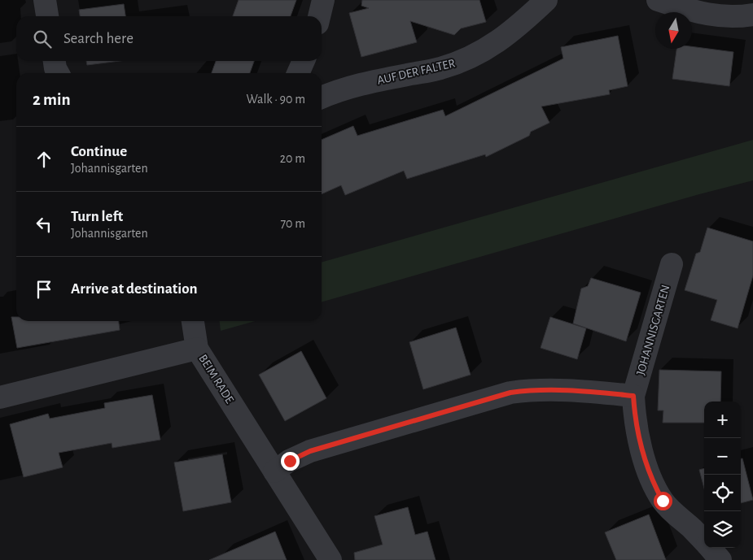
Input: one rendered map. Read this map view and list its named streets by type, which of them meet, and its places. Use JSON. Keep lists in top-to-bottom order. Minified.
{"streets":{"street":["AUF DER FALTER","JOHANNISGARTEN","BEIM RADE"]},"north":"bottom","page":{"search":"Search here","heading":["2 min","Walk · 90 m"],"list":[["Continue","Johannisgarten","20 m"],["Turn left","Johannisgarten","70 m"],"Arrive at destination"],"map_buttons":["+","−"]}}
